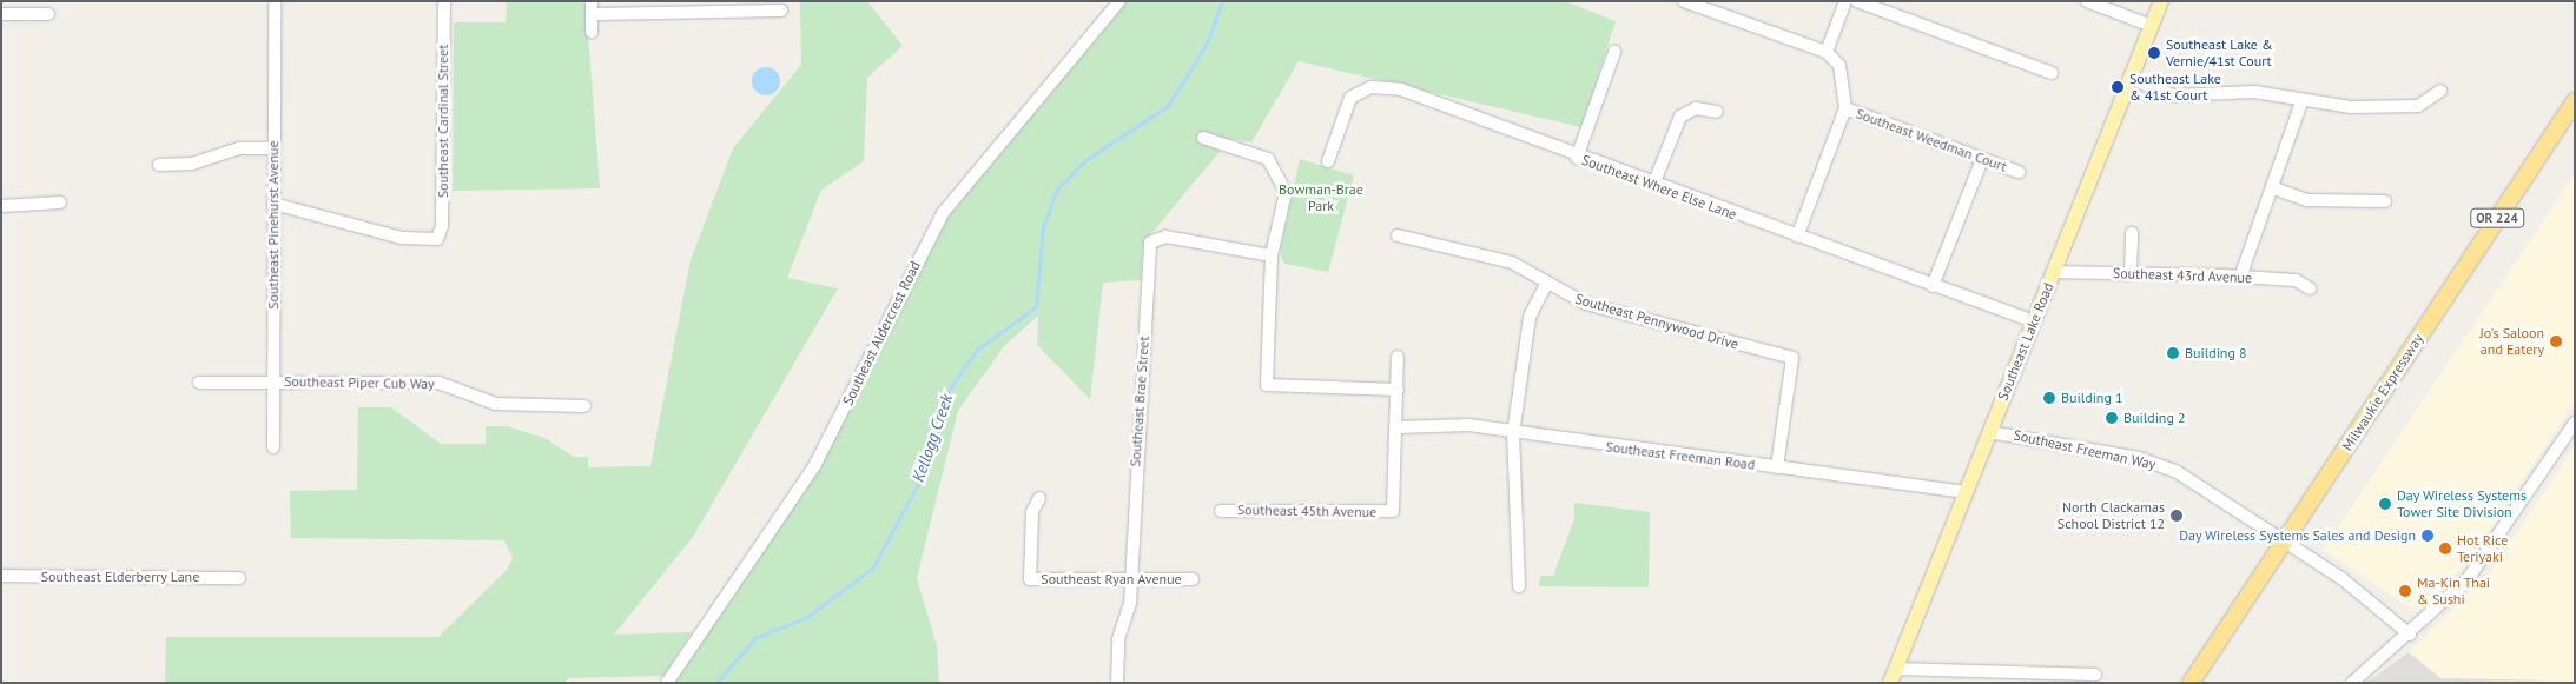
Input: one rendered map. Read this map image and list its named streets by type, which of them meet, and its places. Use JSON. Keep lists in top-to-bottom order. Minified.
{"streets":{"highway":["OR 224","Milwaukie Expressway"],"main road":["Southeast Lake Road"],"street":["Southeast Cardinal Street","Southeast Weedman Court","Southeast Where Else Lane","Southeast Pinehurst Avenue","Southeast 43rd Avenue","Southeast Pennywood Drive","Southeast Aldercrest Road","Southeast Piper Cub Way","Southeast Brae Street","Southeast Freeman Way","Southeast Freeman Road","Southeast 45th Avenue","Southeast Elderberry Lane","Southeast Ryan Avenue"]},"crossings":[["Southeast Cardinal Street","Southeast Pinehurst Avenue"],["Southeast Where Else Lane","Southeast Lake Road"],["Southeast Pinehurst Avenue","Southeast Piper Cub Way"],["Southeast 43rd Avenue","Southeast Lake Road"],["Southeast Pennywood Drive","Southeast Freeman Road"],["Southeast Lake Road","Southeast Freeman Way"],["Southeast Lake Road","Southeast Freeman Road"],["Milwaukie Expressway","Southeast Freeman Way"],["Southeast Brae Street","Southeast Ryan Avenue"],["Southeast Freeman Road","Southeast 45th Avenue"]],"water":["Kellogg Creek"],"parks":["Bowman-Brae Park"],"places":["Southeast Lake & Vernie/41st Court","Southeast Lake & 41st Court","Jo's Saloon and Eatery","Building 8","Building 1","Building 2","Day Wireless Systems Tower Site Division","North Clackamas School District 12","Day Wireless Systems Sales and Design","Hot Rice Teriyaki","Ma-Kin Thai & Sushi"]}
